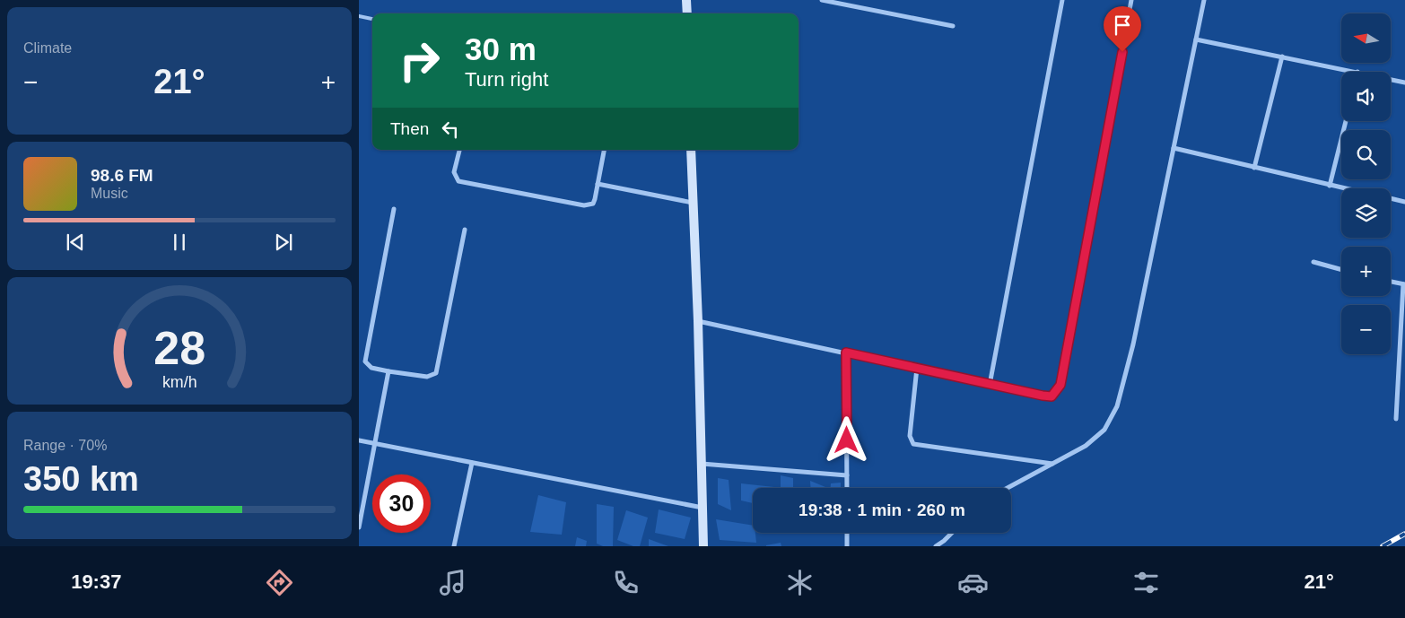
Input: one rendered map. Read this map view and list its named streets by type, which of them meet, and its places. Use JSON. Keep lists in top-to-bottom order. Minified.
{"north":"left","page":{"tile":["Climate",["Range · 70%","350 km"]],"map_buttons":["+","−"],"turn":["30 m","Turn right"],"heat":["−","21°","+"],"then":"Then","song":["98.6 FM","Music"],"limit":"30","trip":"19:38 · 1 min · 260 m","tabs":["19:37","21°"],"gauge":["28","km/h"]}}
